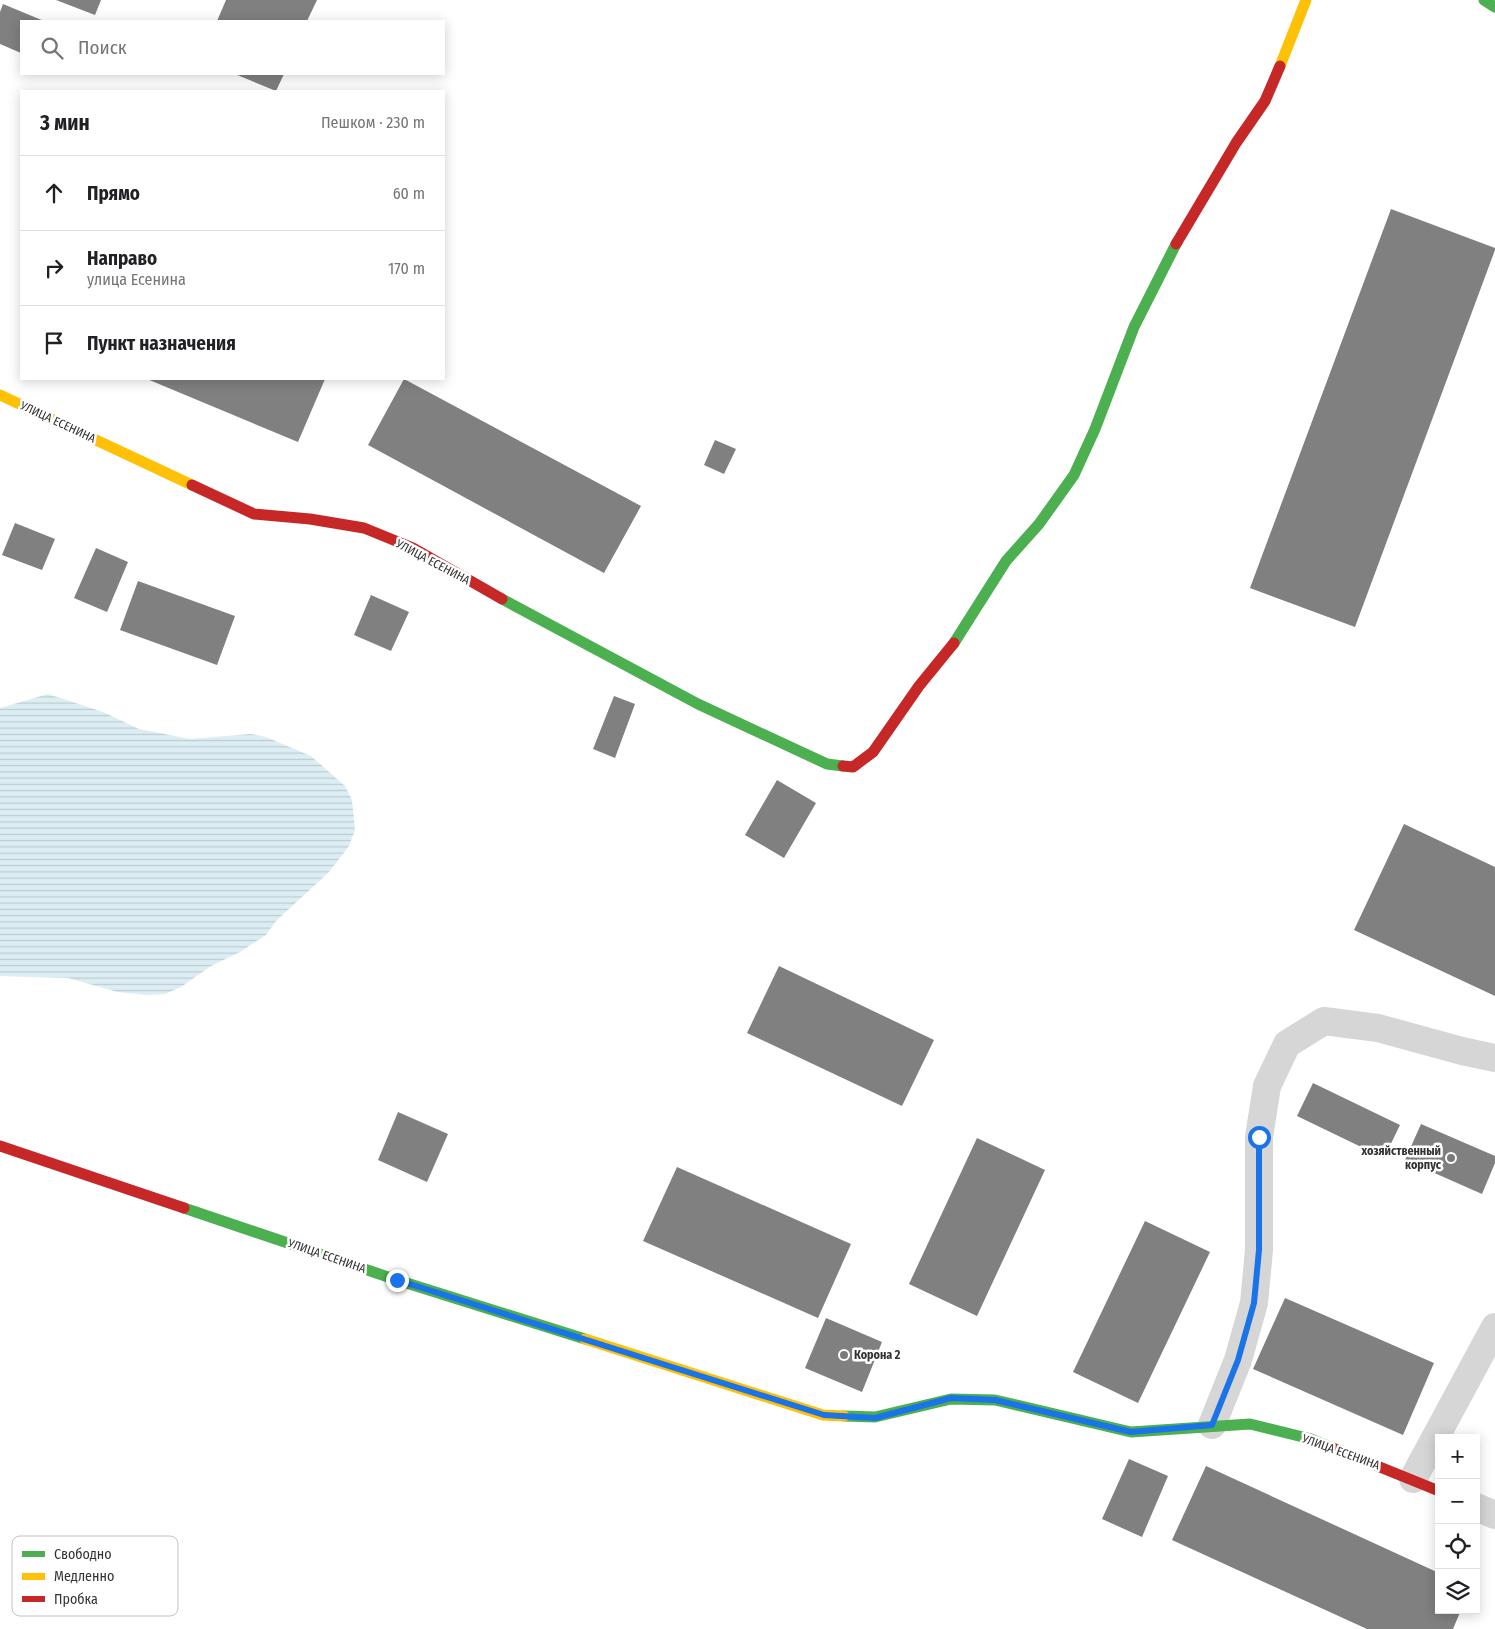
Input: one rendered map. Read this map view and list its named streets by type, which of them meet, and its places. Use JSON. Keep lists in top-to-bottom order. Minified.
{"streets":{"street":["УЛИЦА ЕСЕНИНА"]},"places":["хозяйственный корпус","Корона 2"],"legend":["Свободно","Медленно","Пробка"],"page":{"search":"Поиск","heading":["3 мин","Пешком · 230 m"],"list":[["Прямо","60 m"],["Направо","улица Есенина","170 m"],"Пункт назначения"],"map_buttons":["+","−"]}}
